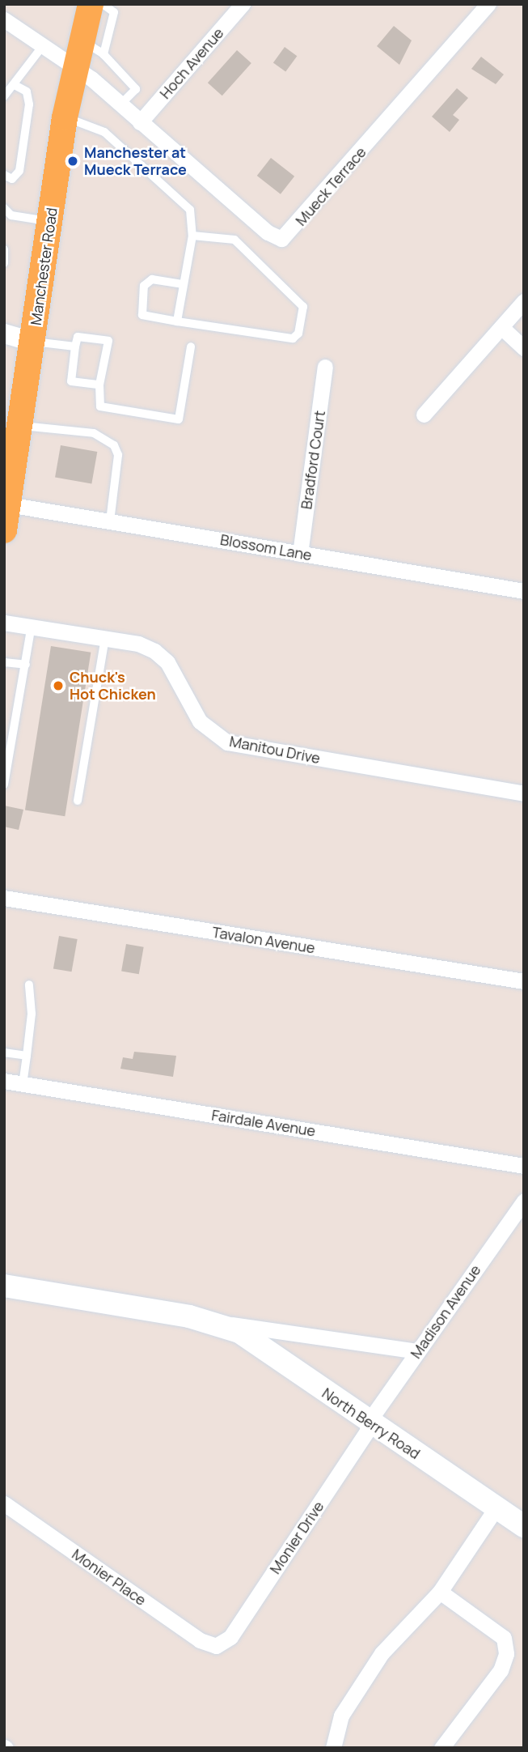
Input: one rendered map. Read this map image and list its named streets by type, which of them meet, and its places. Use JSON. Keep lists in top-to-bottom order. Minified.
{"streets":{"main road":["Manchester Road","North Berry Road"],"street":["Hoch Avenue","Mueck Terrace","Bradford Court","Blossom Lane","Manitou Drive","Tavalon Avenue","Fairdale Avenue","Madison Avenue","Monier Drive","Monier Place"]},"crossings":[["Hoch Avenue","Mueck Terrace"],["Mueck Terrace","Manchester Road"],["Manchester Road","Blossom Lane"],["Bradford Court","Blossom Lane"],["Madison Avenue","North Berry Road"],["Madison Avenue","Monier Drive"],["North Berry Road","Monier Drive"],["Monier Drive","Monier Place"]],"places":["Manchester at Mueck Terrace","Chuck's Hot Chicken"]}
